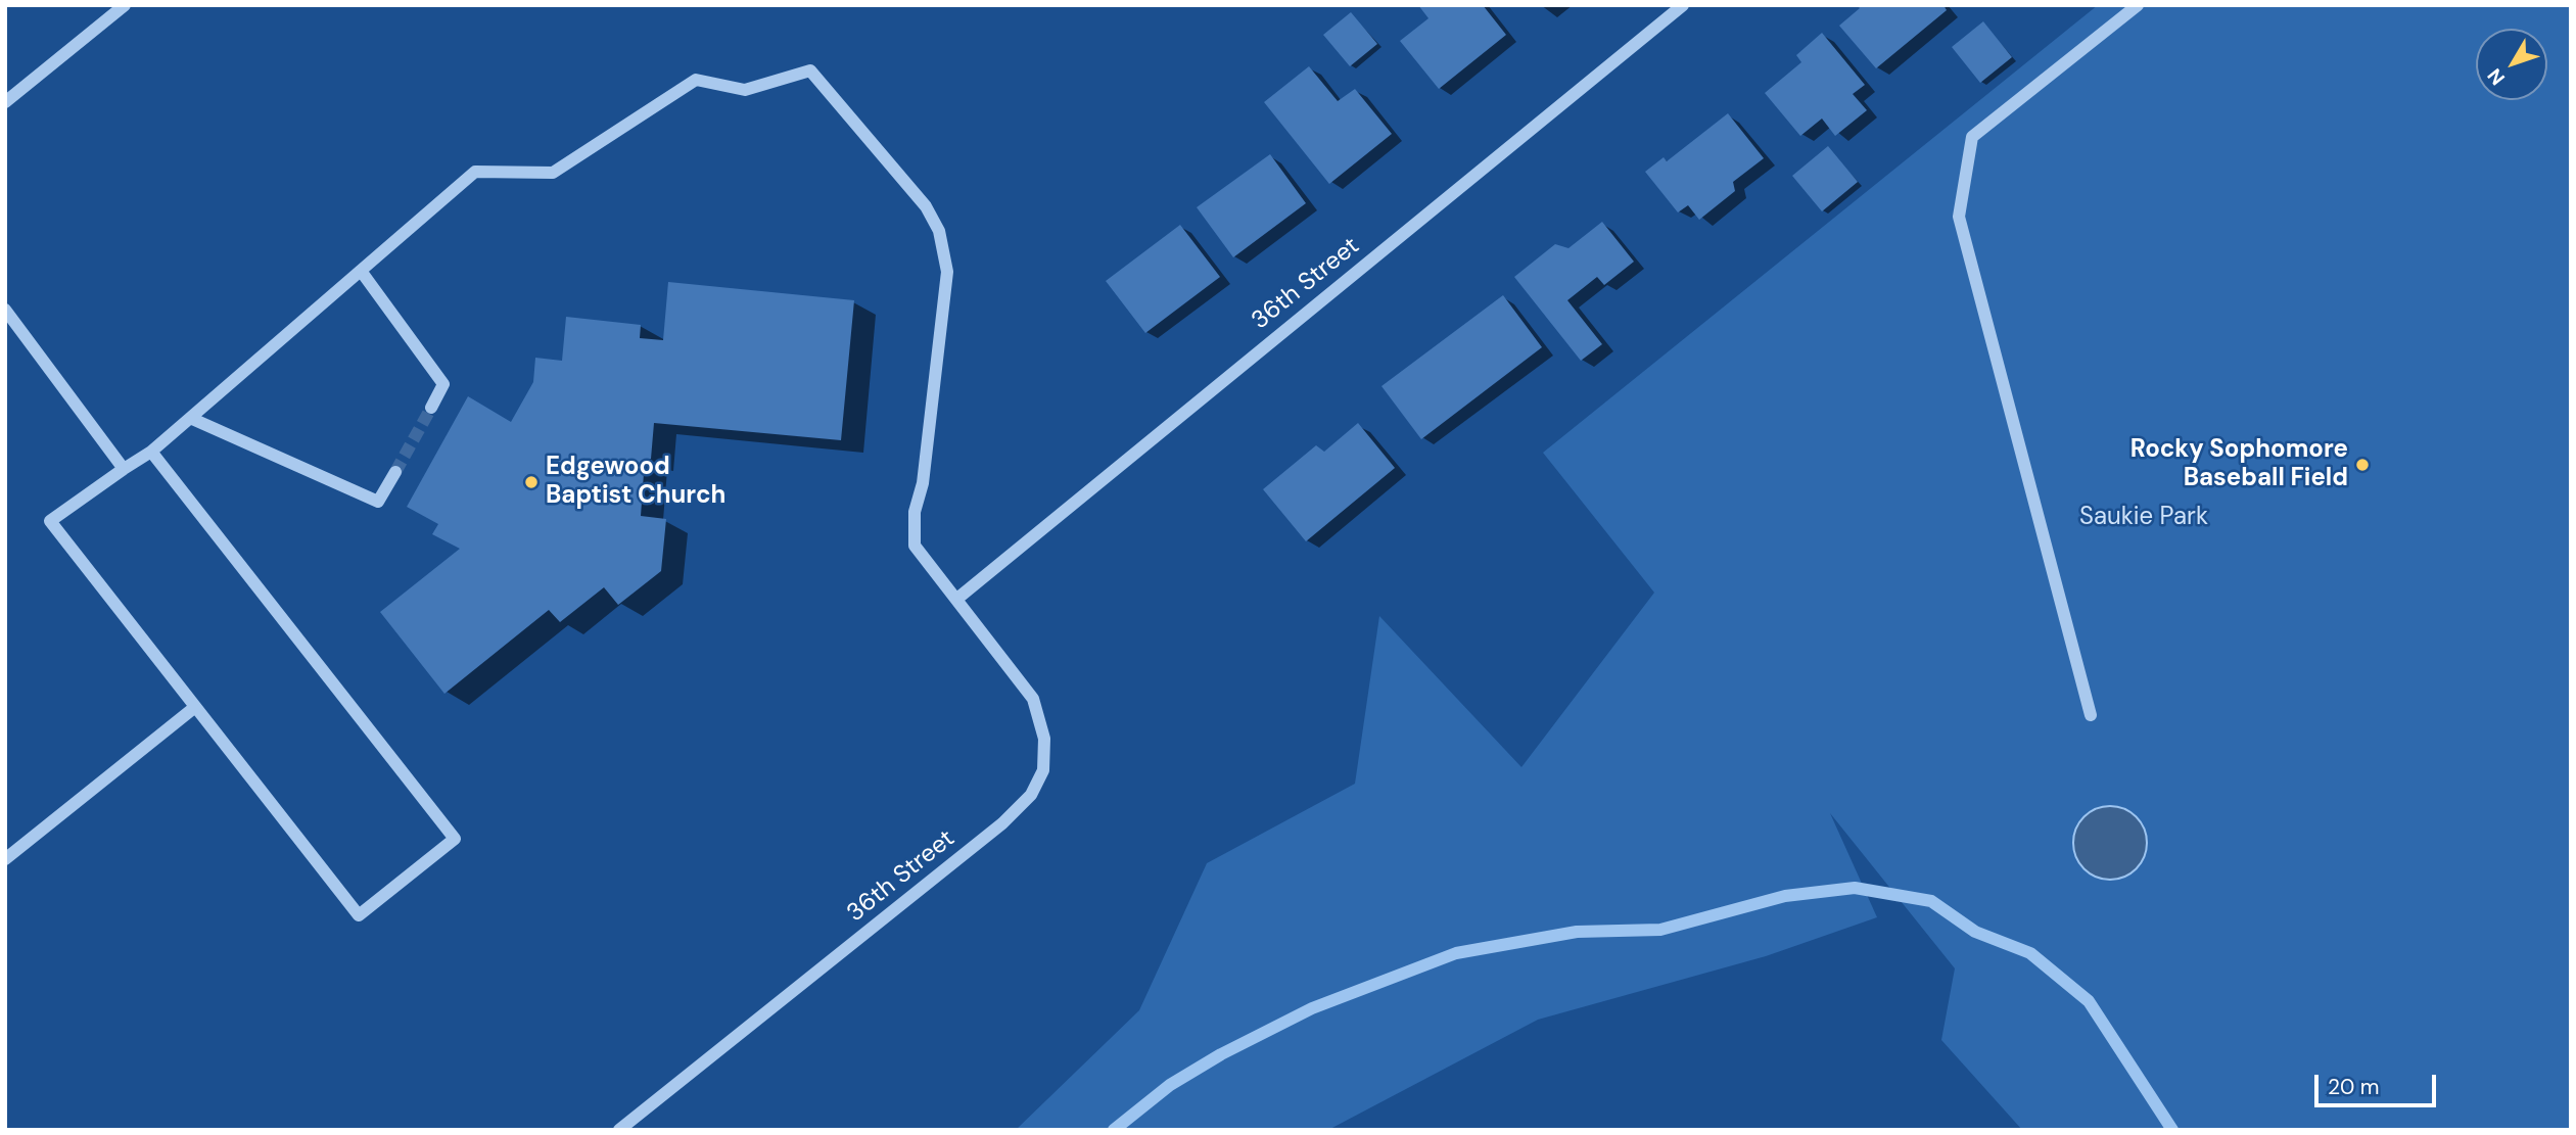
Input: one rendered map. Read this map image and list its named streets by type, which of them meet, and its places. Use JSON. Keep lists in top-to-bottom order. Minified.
{"streets":{"street":["36th Street"]},"parks":["Saukie Park"],"places":["Rocky Sophomore Baseball Field","Edgewood Baptist Church"],"scale_bar":"20 m","north":"bottom left"}
